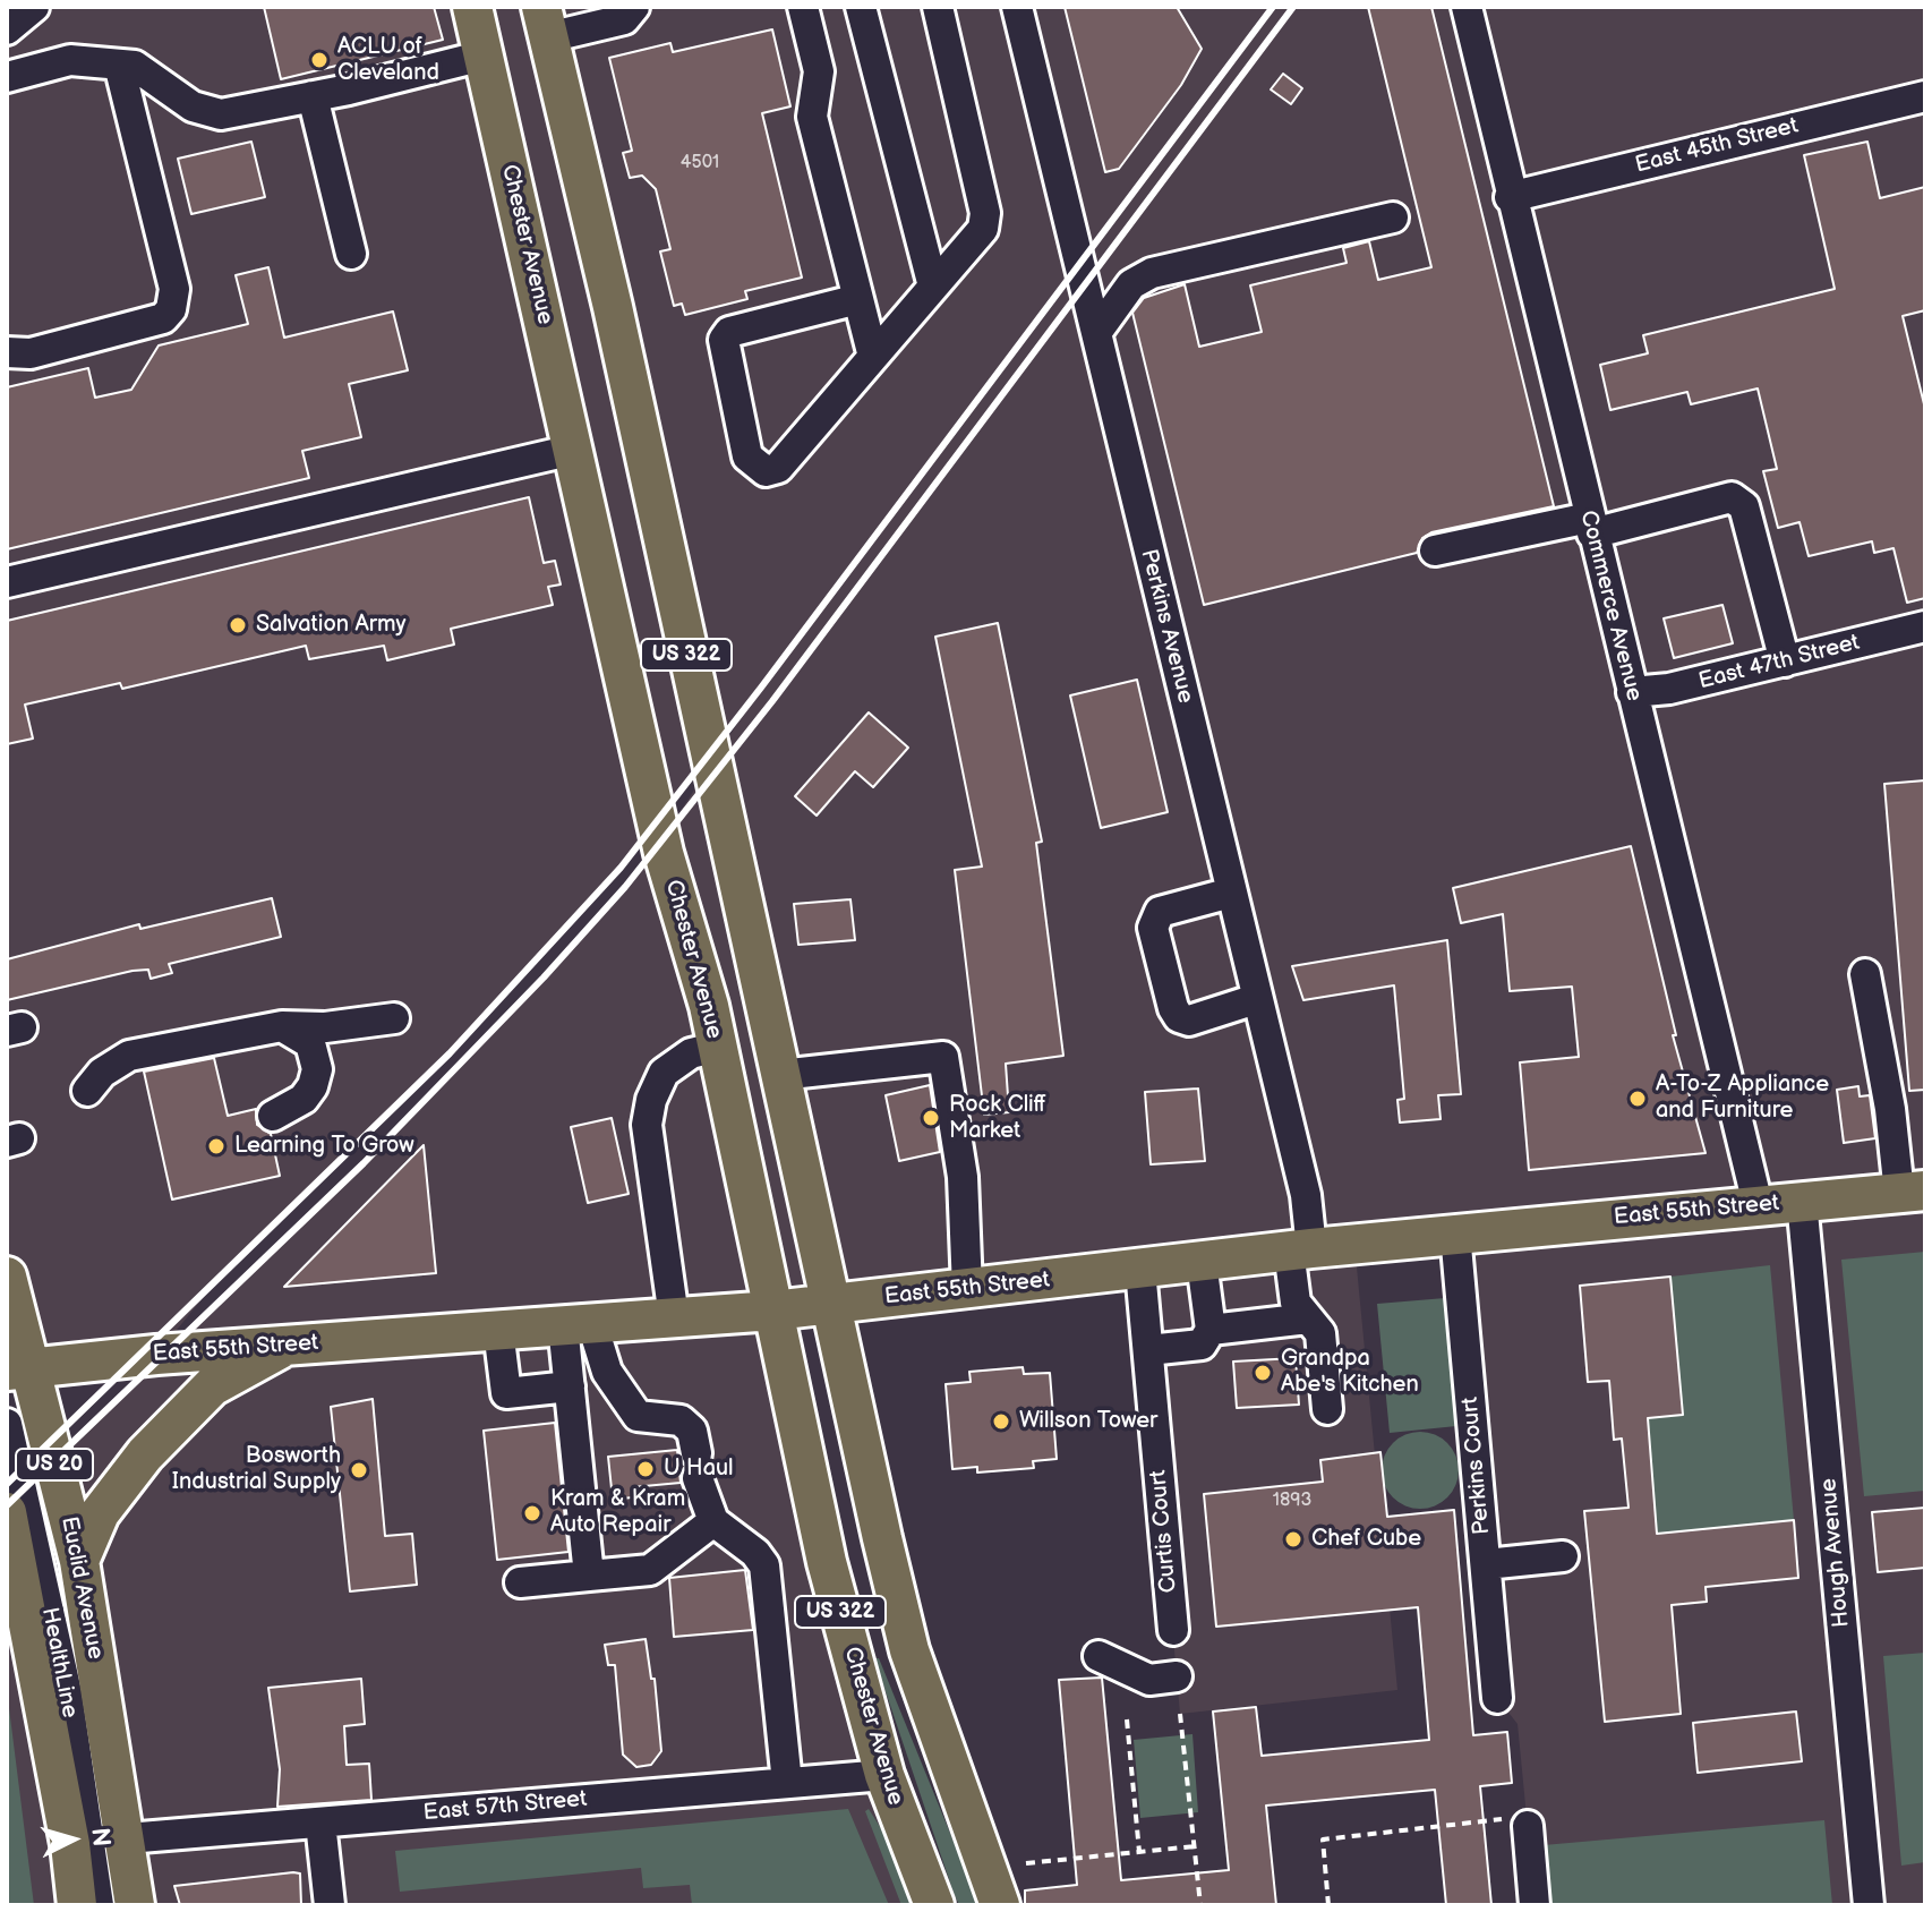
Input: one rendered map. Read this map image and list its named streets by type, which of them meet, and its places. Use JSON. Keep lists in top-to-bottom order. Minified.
{"streets":{"main road":["Chester Avenue","US 322","East 55th Street","US 20","Euclid Avenue"],"street":["East 45th Street","Commerce Avenue","Perkins Avenue","East 47th Street","Perkins Court","Curtis Court","Hough Avenue","HealthLine","East 57th Street"]},"crossings":[["East 45th Street","Commerce Avenue"],["Chester Avenue","East 55th Street"],["Chester Avenue","East 57th Street"],["Commerce Avenue","East 47th Street"],["Commerce Avenue","East 55th Street"],["Perkins Avenue","East 55th Street"],["US 322","East 55th Street"],["East 55th Street","Perkins Court"],["East 55th Street","Curtis Court"],["East 55th Street","Hough Avenue"],["East 55th Street","Euclid Avenue"],["Euclid Avenue","East 57th Street"]],"places":["ACLU of Cleveland","Salvation Army","A-To-Z Appliance and Furniture","Rock Cliff Market","Learning To Grow","Grandpa Abe's Kitchen","Willson Tower","U Haul","Bosworth Industrial Supply","Kram & Kram Auto Repair","Chef Cube"],"house_numbers":["4501","1893"],"north":"right"}
